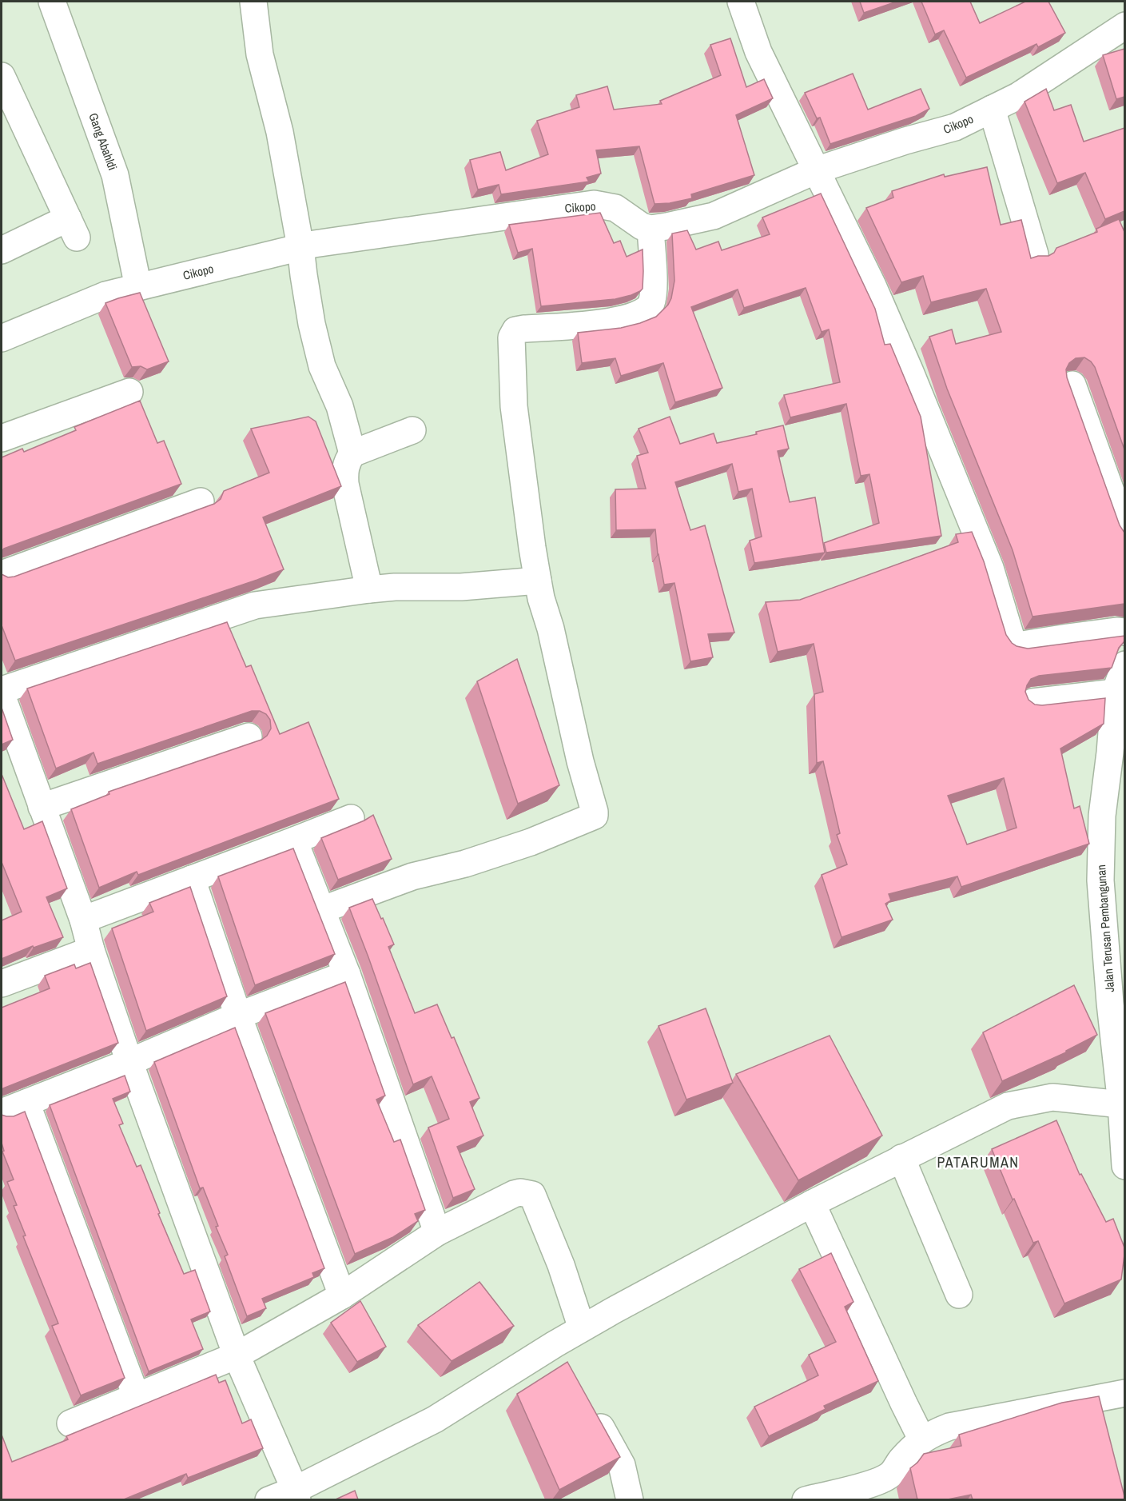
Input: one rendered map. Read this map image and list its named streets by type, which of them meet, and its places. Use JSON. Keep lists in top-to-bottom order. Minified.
{"streets":{"street":["Cikopo","Gang Abahldi","Jalan Terusan Pembangunan"]},"crossings":[["Cikopo","Gang Abahldi"]],"districts":["PATARUMAN"]}
